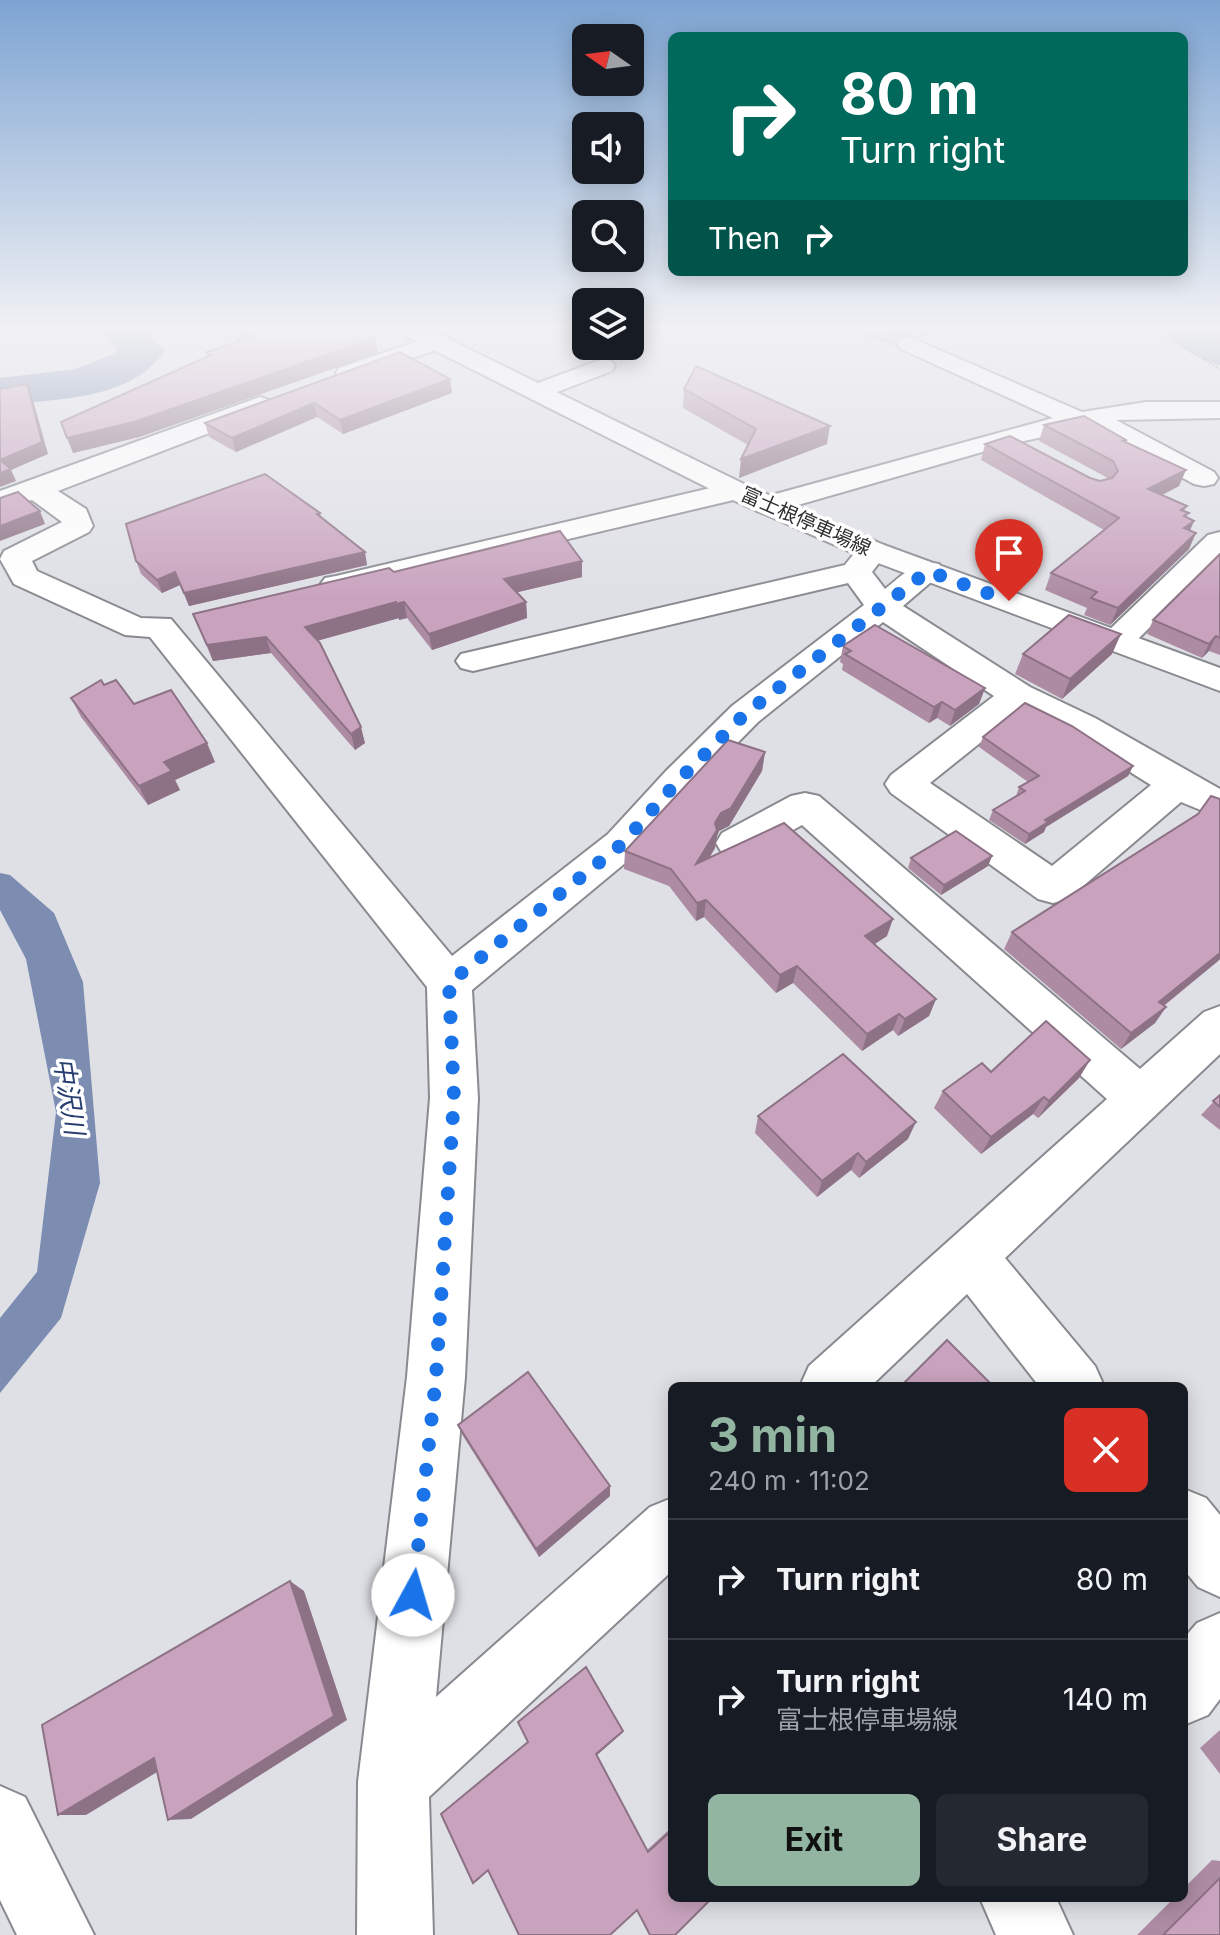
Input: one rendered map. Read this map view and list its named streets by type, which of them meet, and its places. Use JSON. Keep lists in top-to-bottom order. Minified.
{"streets":{"street":["富士根停車場線"]},"water":["中沢川"],"north":"left","page":{"turn":["80 m","Turn right"],"then":"Then","heading":["3 min","240 m · 11:02"],"list":[{"name":"Turn right","value":"80 m"},{"name":"Turn right","note":"富士根停車場線","value":"140 m"}],"buttons":["Exit","Share"]}}
